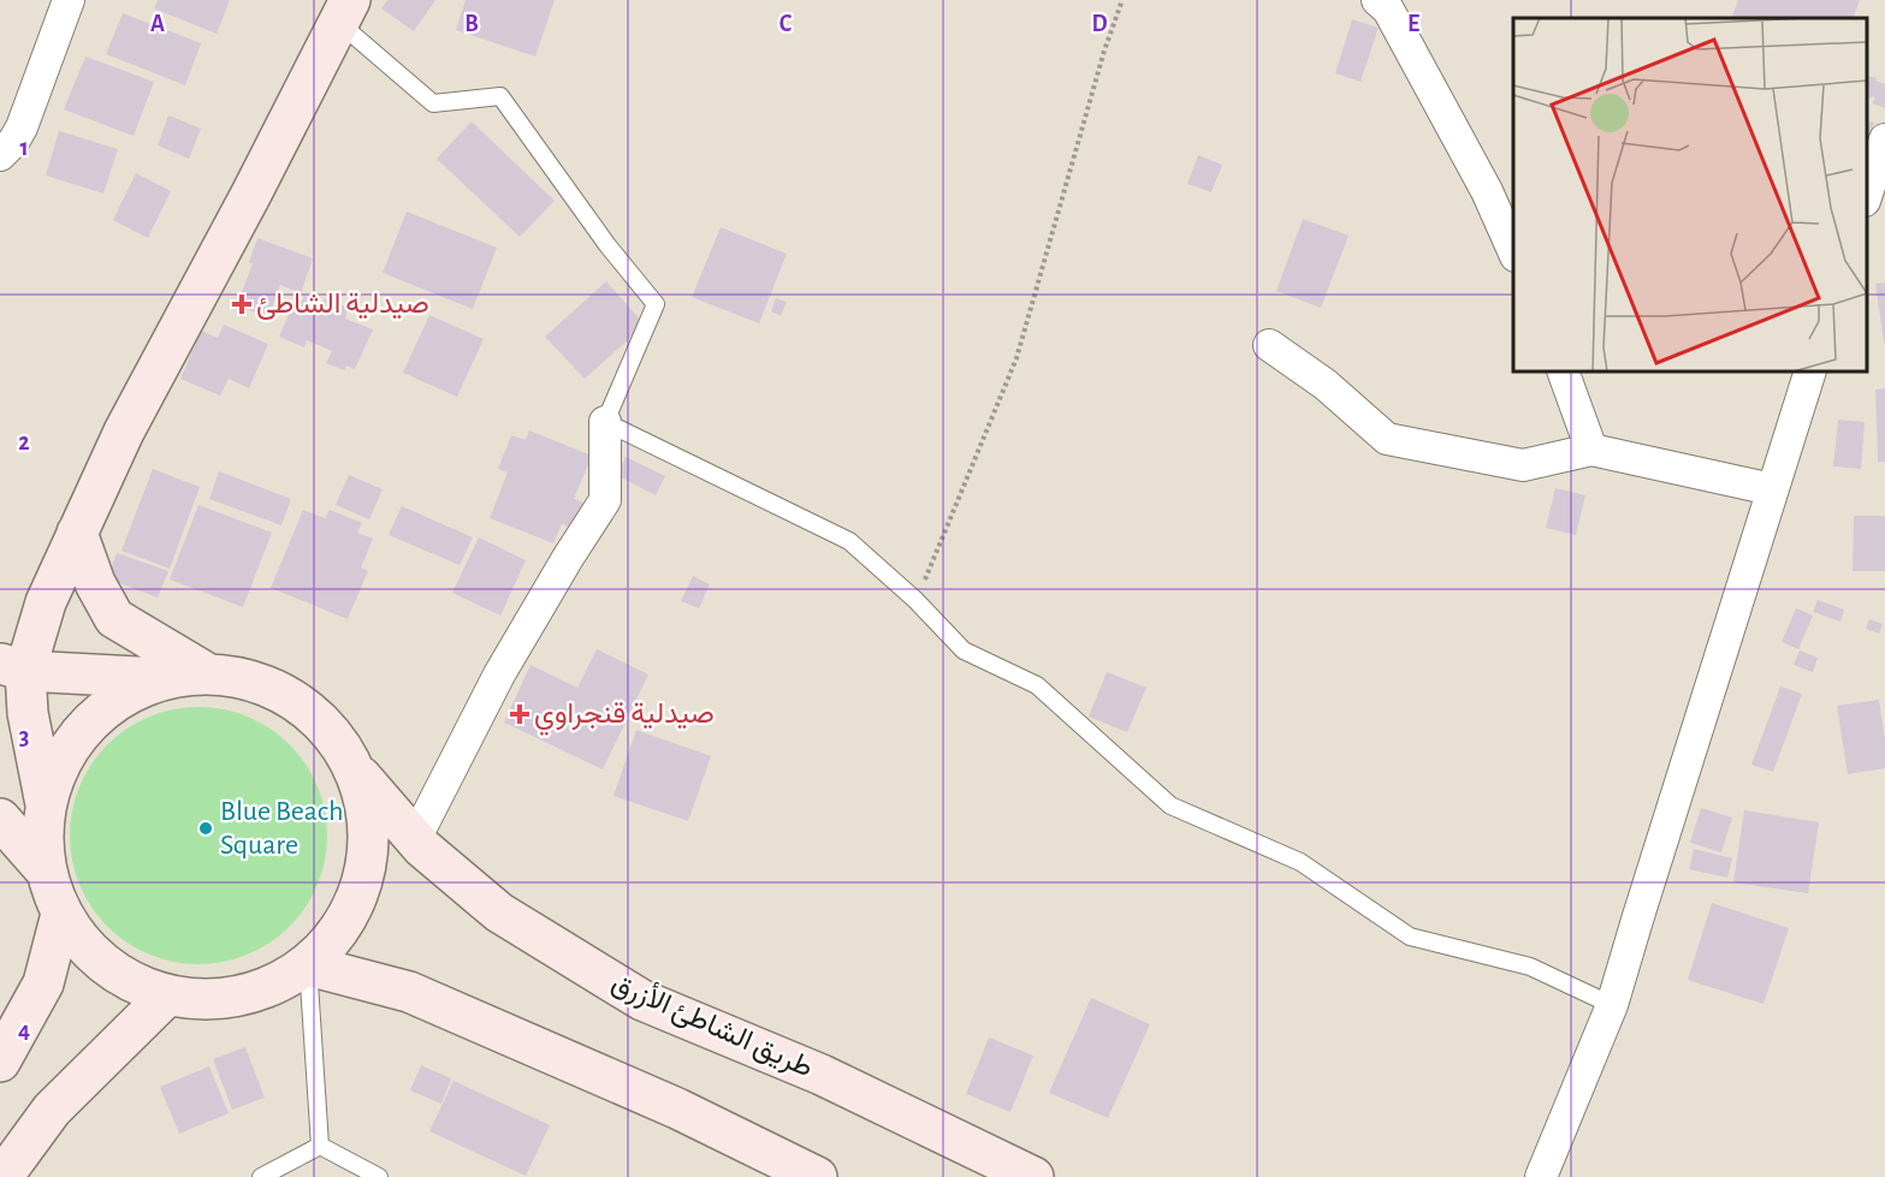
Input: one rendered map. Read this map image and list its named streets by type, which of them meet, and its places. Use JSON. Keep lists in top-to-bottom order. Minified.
{"streets":{"main road":["طريق الشاطئ الأزرق"]},"places":{"health":["صيدلية الشاطئ","صيدلية قنجراوي"],"other":["Blue Beach Square"]},"grid":{"columns":["A","B","C","D","E"],"rows":["1","2","3","4"]}}
